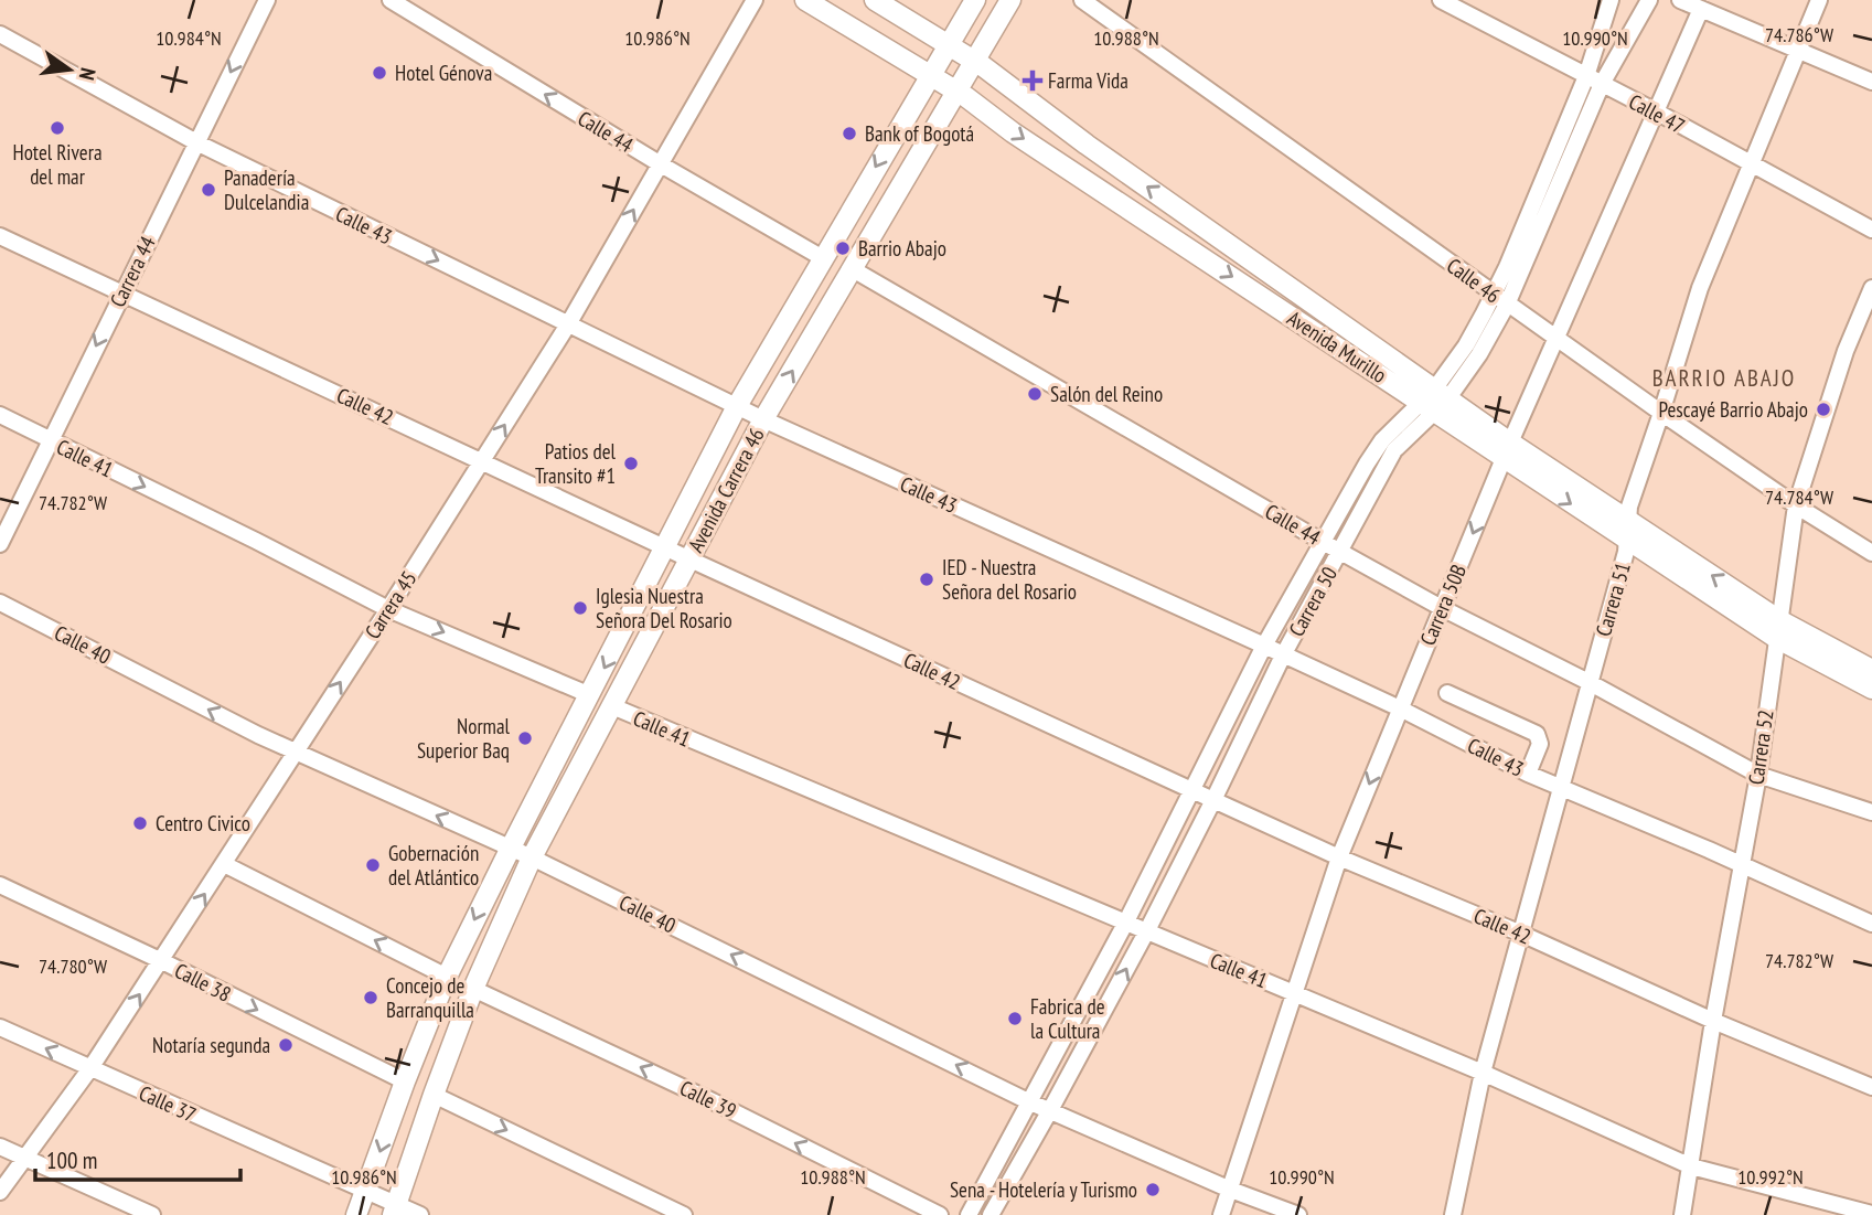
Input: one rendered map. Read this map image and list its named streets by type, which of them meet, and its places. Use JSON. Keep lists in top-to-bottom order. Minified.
{"streets":{"main road":["Avenida Murillo","Avenida Carrera 46"],"street":["Calle 47","Calle 44","Calle 43","Carrera 44","Calle 46","Calle 42","Calle 41","Carrera 51","Carrera 50","Carrera 45","Carrera 50B","Calle 40","Carrera 52","Calle 38","Calle 39","Calle 37"]},"crossings":[["Calle 47","Carrera 51"],["Calle 47","Carrera 50"],["Calle 47","Carrera 50B"],["Calle 44","Avenida Carrera 46"],["Calle 44","Carrera 51"],["Calle 44","Carrera 50"],["Calle 44","Carrera 45"],["Calle 44","Carrera 50B"],["Calle 44","Carrera 52"],["Calle 43","Carrera 44"],["Calle 43","Avenida Carrera 46"],["Calle 43","Carrera 51"],["Calle 43","Carrera 50"],["Calle 43","Carrera 45"],["Calle 43","Carrera 50B"],["Calle 43","Carrera 52"],["Carrera 44","Calle 42"],["Carrera 44","Calle 41"],["Calle 46","Carrera 51"],["Calle 46","Carrera 50"],["Calle 46","Carrera 50B"],["Calle 46","Carrera 52"],["Avenida Murillo","Avenida Carrera 46"],["Avenida Murillo","Carrera 51"],["Avenida Murillo","Carrera 50"],["Avenida Murillo","Carrera 50B"],["Avenida Murillo","Carrera 52"],["Calle 42","Avenida Carrera 46"],["Calle 42","Carrera 51"],["Calle 42","Carrera 50"],["Calle 42","Carrera 45"],["Calle 42","Carrera 50B"],["Calle 42","Carrera 52"],["Calle 41","Avenida Carrera 46"],["Calle 41","Carrera 51"],["Calle 41","Carrera 50"],["Calle 41","Carrera 45"],["Calle 41","Carrera 50B"],["Calle 41","Carrera 52"],["Avenida Carrera 46","Calle 40"],["Avenida Carrera 46","Calle 38"],["Avenida Carrera 46","Calle 39"],["Avenida Carrera 46","Calle 37"],["Carrera 50","Calle 40"],["Carrera 45","Calle 40"],["Carrera 45","Calle 38"],["Carrera 45","Calle 37"],["Carrera 50B","Calle 40"]],"one_way":["Carrera 44","Carrera 45","Calle 40"],"districts":["BARRIO ABAJO"],"places":{"other":["Hotel Génova","Hotel Rivera del mar","Bank of Bogotá","Panadería Dulcelandia","Barrio Abajo","Salón del Reino","Pescayé Barrio Abajo","Patios del Transito #1","IED - Nuestra Señora del Rosario","Iglesia Nuestra Señora Del Rosario","Normal Superior Baq","Centro Civico","Gobernación del Atlántico","Concejo de Barranquilla","Fabrica de la Cultura","Notaría segunda","Sena - Hotelería y Turismo"],"health":["Farma Vida"]},"scale_bar":"100 m","north":"right","coordinates":["74.786°W","10.986°N","10.988°N","10.990°N","10.984°N","74.784°W","74.782°W","74.780°W","10.992°N"]}
